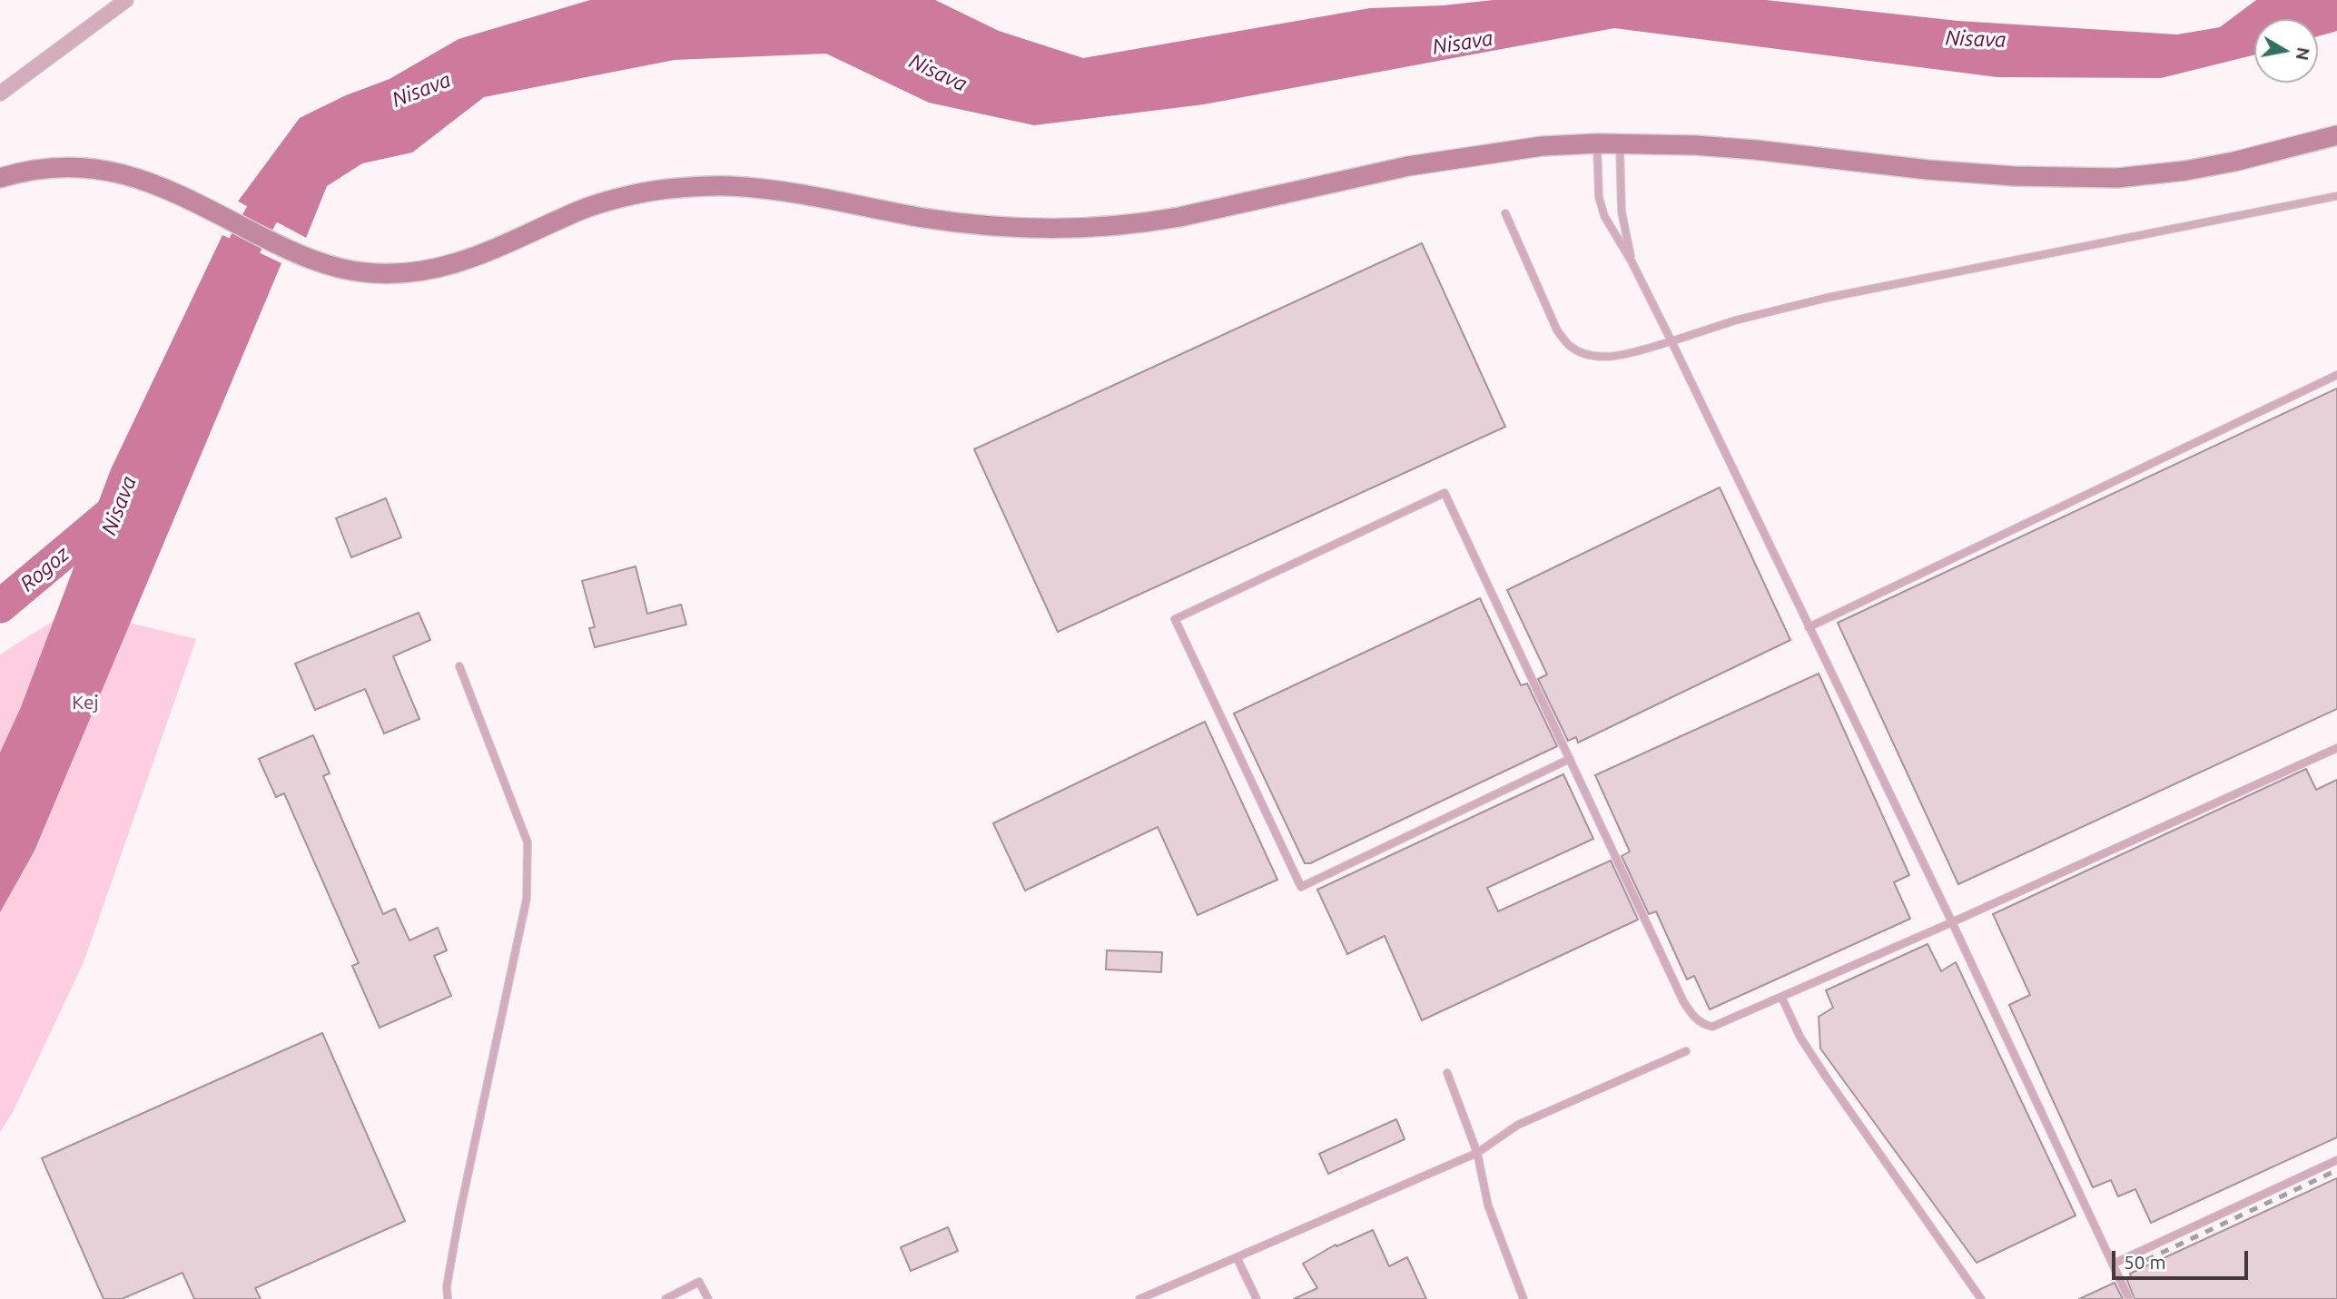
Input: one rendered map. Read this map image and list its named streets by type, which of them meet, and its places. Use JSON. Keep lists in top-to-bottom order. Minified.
{"water":["Nisava","Rogoz"],"parks":["Кеј"],"scale_bar":"50 m","north":"right"}
